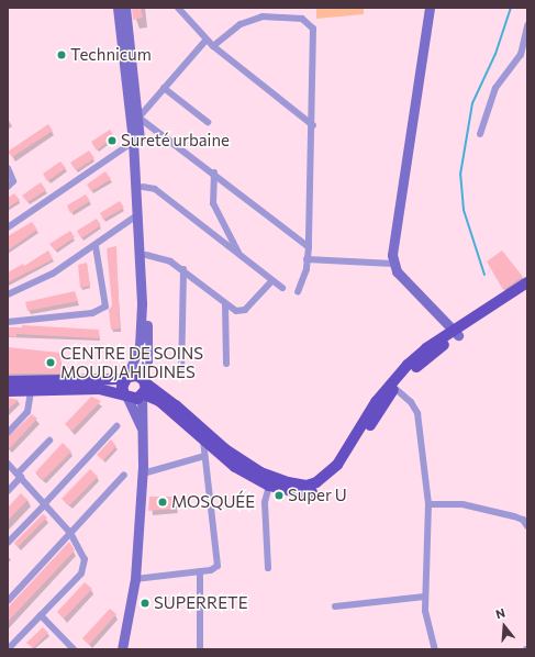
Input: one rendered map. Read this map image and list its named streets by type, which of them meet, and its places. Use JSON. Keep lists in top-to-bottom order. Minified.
{"places":["Technicum","Sureté urbaine","CENTRE DE SOINS MOUDJAHIDINES","Super U","MOSQUÉE","SUPERRETE"],"north":"top"}
